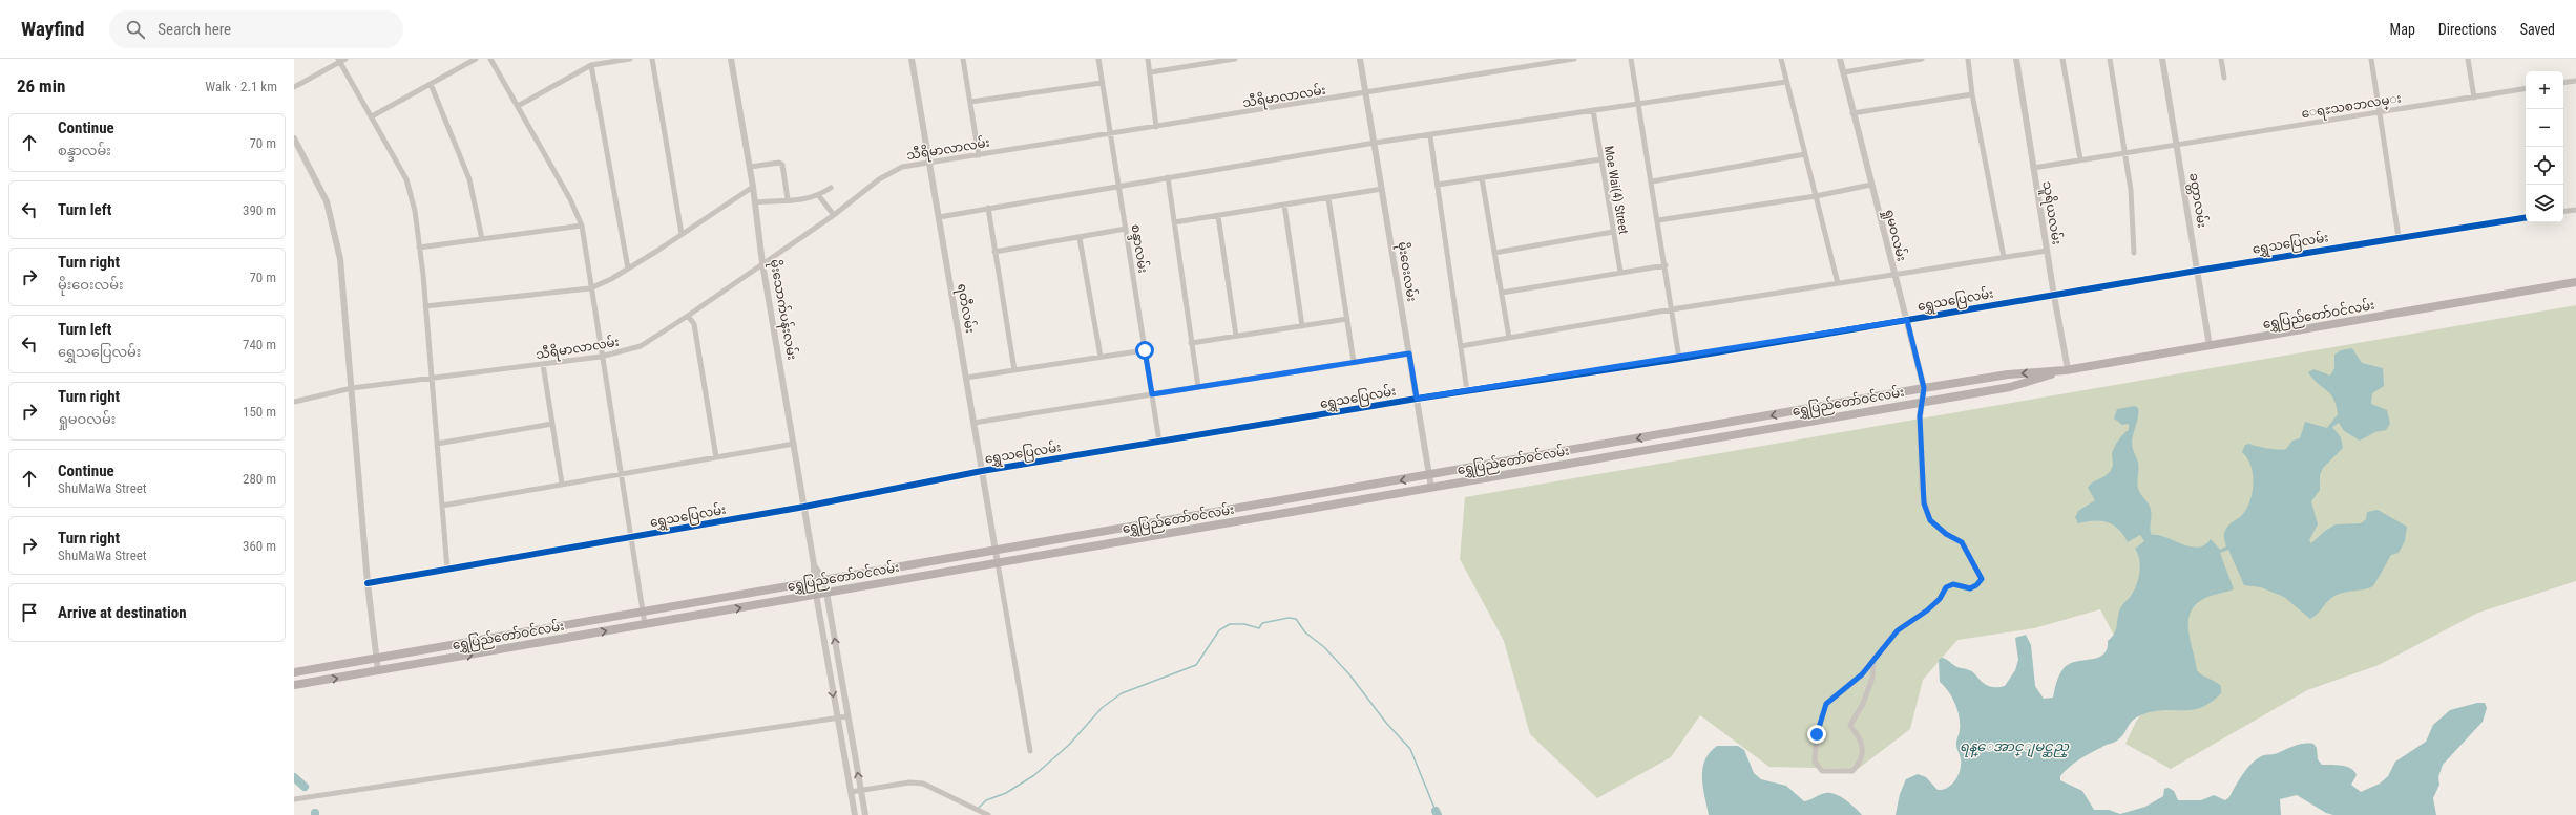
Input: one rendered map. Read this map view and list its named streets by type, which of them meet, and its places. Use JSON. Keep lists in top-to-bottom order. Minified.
{"streets":{"main road":["ရွှေပြည်တော်ဝင်လမ်း"],"street":["သီရိမာလာလမ်း","ေရႊသစၥာလမ္း","Moe Wai(4) Street","ခတ္တာလမ်း","သူရိယလမ်း","ရှုမဝလမ်း","ရွှေသပြေလမ်း","စန္ဒာလမ်း","မိုးဝေးလမ်း","ရတီလမ်း","မိုးသောက်ပန်းလမ်း"]},"crossings":[["သီရိမာလာလမ်း","စန္ဒာလမ်း"],["သီရိမာလာလမ်း","မိုးဝေးလမ်း"],["သီရိမာလာလမ်း","ရတီလမ်း"],["သီရိမာလာလမ်း","မိုးသောက်ပန်းလမ်း"],["ေရႊသစၥာလမ္း","ခတ္တာလမ်း"],["ေရႊသစၥာလမ္း","သူရိယလမ်း"],["ခတ္တာလမ်း","ရွှေသပြေလမ်း"],["ခတ္တာလမ်း","ရွှေပြည်တော်ဝင်လမ်း"],["သူရိယလမ်း","ရွှေသပြေလမ်း"],["သူရိယလမ်း","ရွှေပြည်တော်ဝင်လမ်း"],["ရှုမဝလမ်း","ရွှေသပြေလမ်း"],["ရှုမဝလမ်း","ရွှေပြည်တော်ဝင်လမ်း"],["ရွှေသပြေလမ်း","စန္ဒာလမ်း"],["ရွှေသပြေလမ်း","မိုးဝေးလမ်း"],["ရွှေသပြေလမ်း","ရတီလမ်း"],["ရွှေသပြေလမ်း","မိုးသောက်ပန်းလမ်း"],["မိုးဝေးလမ်း","ရွှေပြည်တော်ဝင်လမ်း"],["ရတီလမ်း","ရွှေပြည်တော်ဝင်လမ်း"],["မိုးသောက်ပန်းလမ်း","ရွှေပြည်တော်ဝင်လမ်း"]],"water":["ရန္ေအာင္ျမင္ဆည္"],"page":{"header":"Wayfind","search":"Search here","nav":["Map","Directions","Saved"],"heading":["26 min","Walk · 2.1 km"],"map_buttons":["+","−"],"list":[["Continue","စန္ဒာလမ်း","70 m"],["Turn left","390 m"],["Turn right","မိုးဝေးလမ်း","70 m"],["Turn left","ရွှေသပြေလမ်း","740 m"],["Turn right","ရှုမဝလမ်း","150 m"],["Continue","ShuMaWa Street","280 m"],["Turn right","ShuMaWa Street","360 m"],"Arrive at destination"]}}
